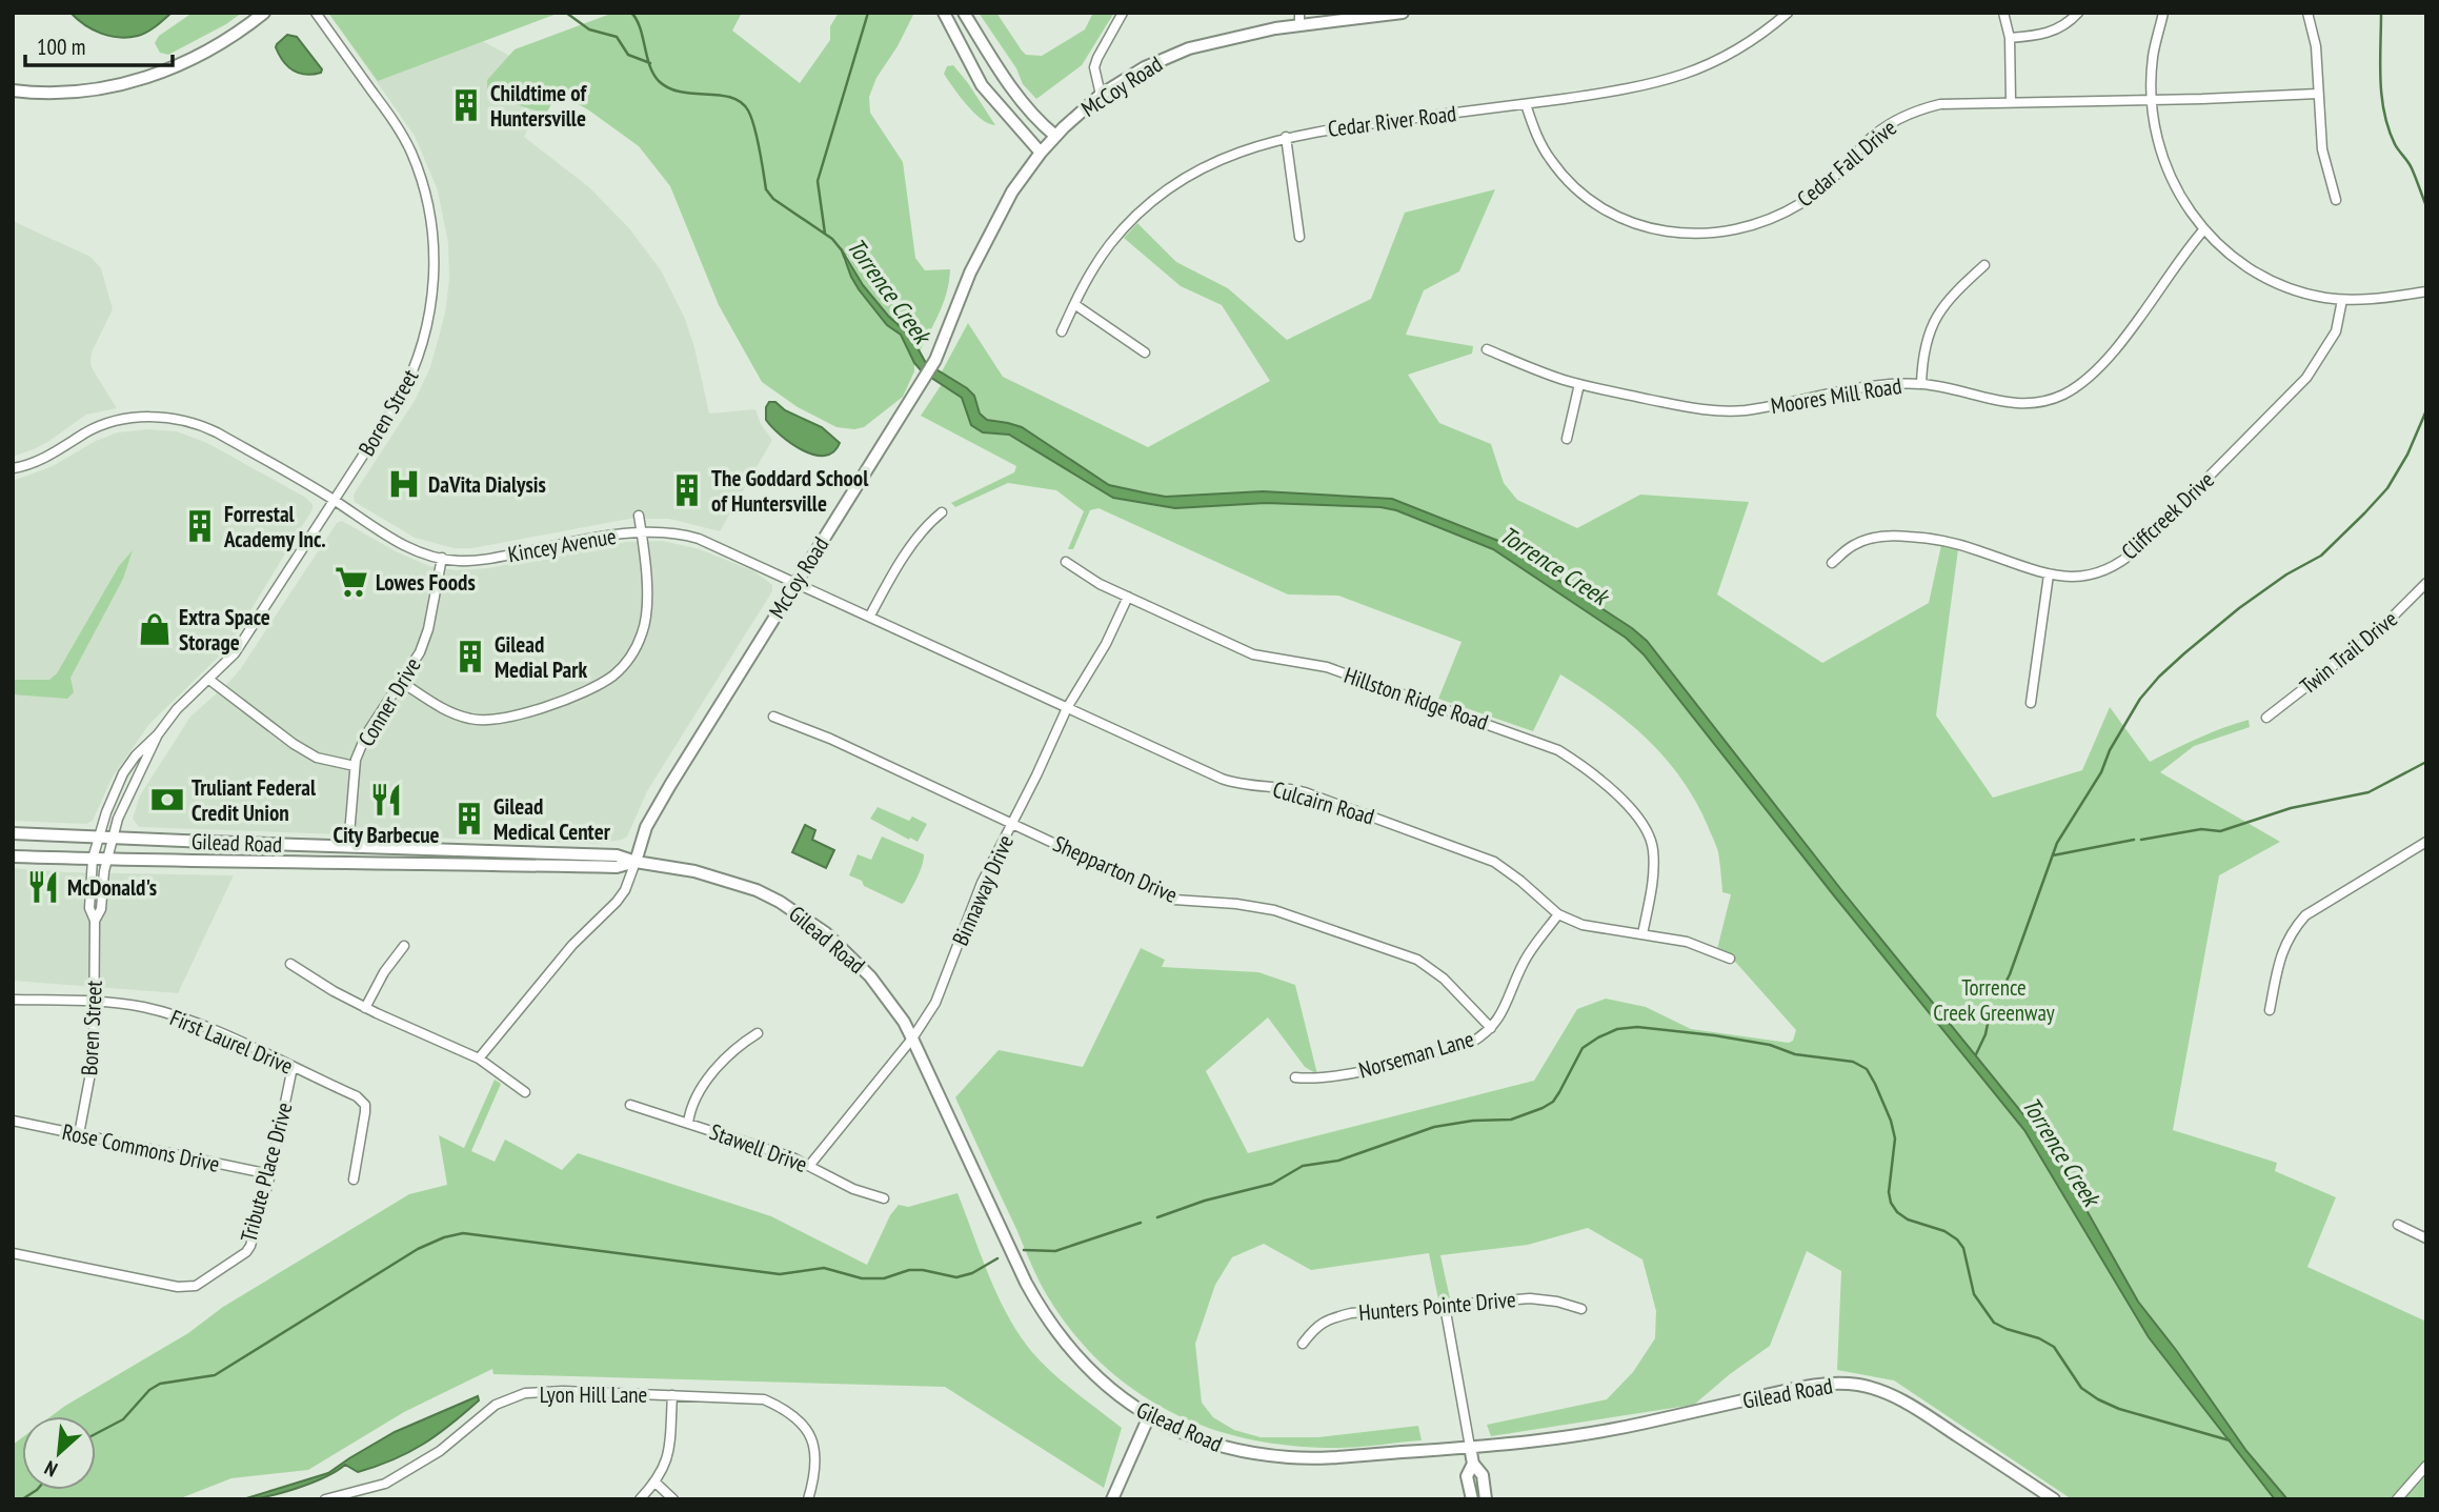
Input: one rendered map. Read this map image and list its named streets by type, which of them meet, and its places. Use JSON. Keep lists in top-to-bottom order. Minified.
{"streets":{"main road":["McCoy Road","Gilead Road"],"street":["Cedar River Road","Cedar Fall Drive","Moores Mill Road","Boren Street","Cliffcreek Drive","Kincey Avenue","Twin Trail Drive","Hillston Ridge Road","Conner Drive","Culcairn Road","Shepparton Drive","Binnaway Drive","First Laurel Drive","Norseman Lane","Rose Commons Drive","Stawell Drive","Tribute Place Drive","Hunters Pointe Drive","Lyon Hill Lane"]},"crossings":[["McCoy Road","Kincey Avenue"],["McCoy Road","Culcairn Road"],["McCoy Road","Gilead Road"],["Cedar River Road","Cedar Fall Drive"],["Boren Street","Kincey Avenue"],["Boren Street","Gilead Road"],["Boren Street","First Laurel Drive"],["Boren Street","Rose Commons Drive"],["Kincey Avenue","Conner Drive"],["Kincey Avenue","Culcairn Road"],["Hillston Ridge Road","Culcairn Road"],["Hillston Ridge Road","Binnaway Drive"],["Conner Drive","Gilead Road"],["Culcairn Road","Binnaway Drive"],["Culcairn Road","Norseman Lane"],["Gilead Road","Binnaway Drive"],["Shepparton Drive","Binnaway Drive"],["Shepparton Drive","Norseman Lane"],["Binnaway Drive","Stawell Drive"],["First Laurel Drive","Tribute Place Drive"],["Rose Commons Drive","Tribute Place Drive"]],"water":["Torrence Creek"],"parks":["Torrence Creek Greenway"],"places":{"building":["Childtime of Huntersville","The Goddard School of Huntersville","Forrestal Academy Inc.","Gilead Medial Park","Gilead Medical Center"],"hospital":["DaVita Dialysis"],"supermarket":["Lowes Foods"],"shop":["Extra Space Storage"],"bank":["Truliant Federal Credit Union"],"restaurant":["City Barbecue","McDonald's"]},"scale_bar":"100 m","north":"bottom left"}
